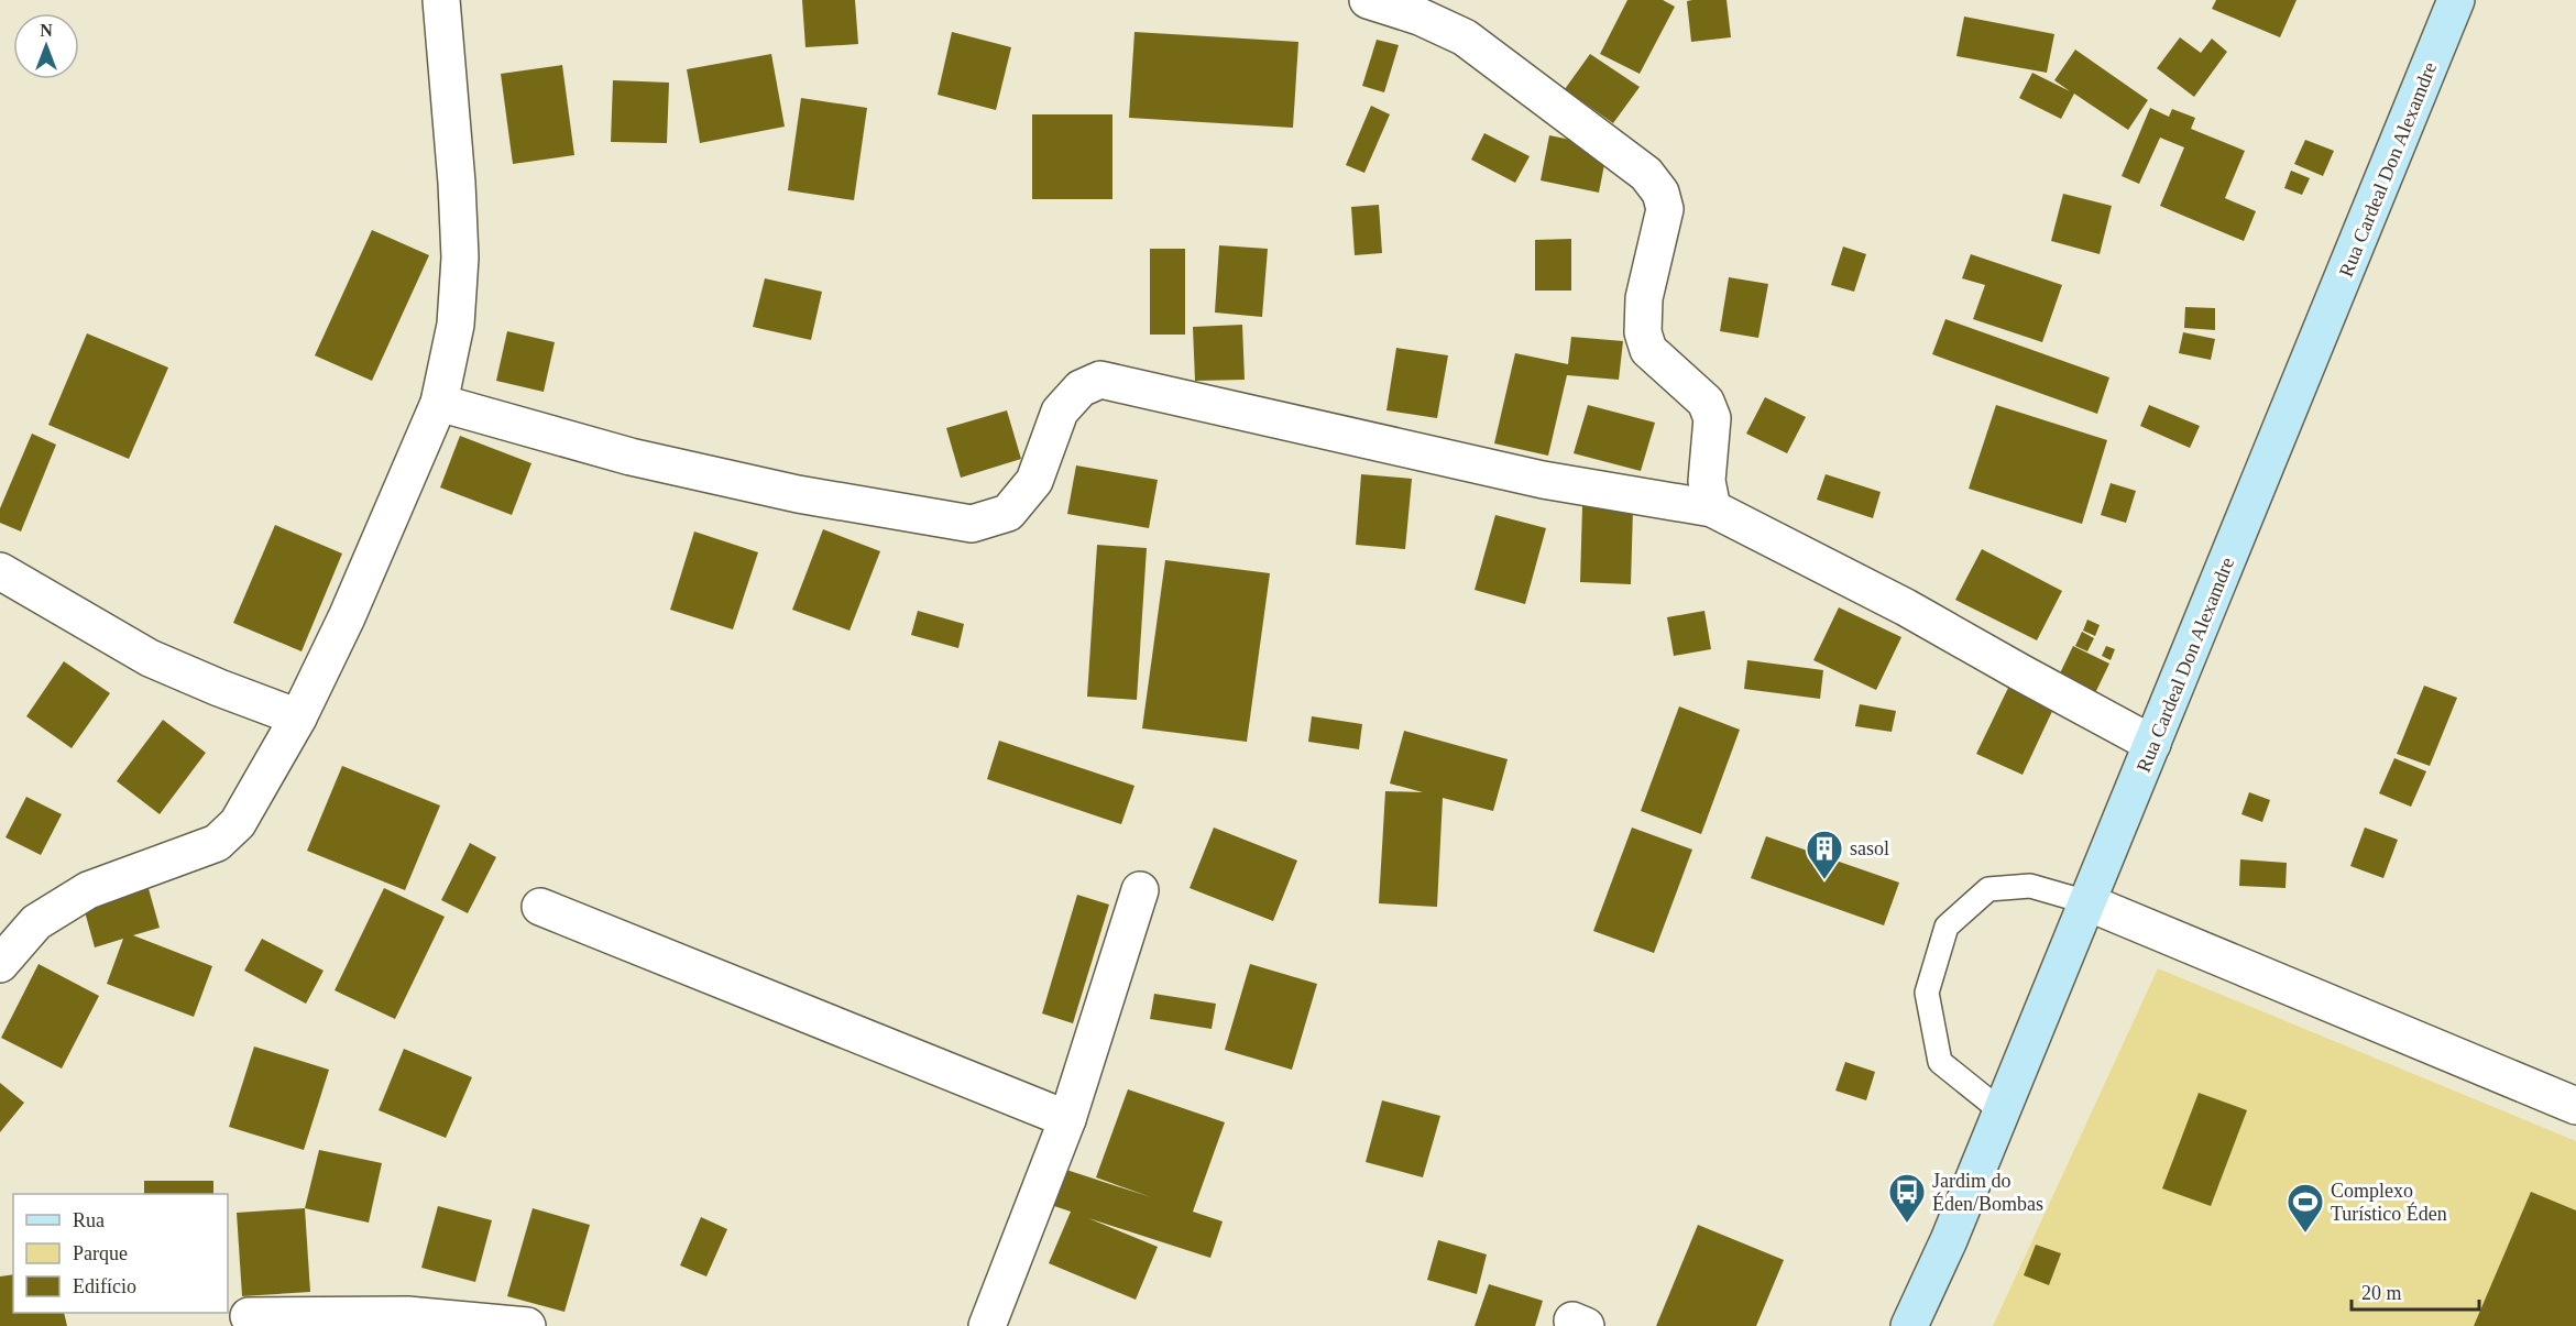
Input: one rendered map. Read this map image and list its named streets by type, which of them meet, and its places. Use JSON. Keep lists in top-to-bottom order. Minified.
{"streets":{"main road":["Rua Cardeal Don Alexamdre"]},"places":{"building":["sasol"],"bus stop":["Jardim do Éden/Bombas"],"sports":["Complexo Turístico Éden"]},"legend":["Rua","Parque","Edifício"],"scale_bar":"20 m","north":"top"}
